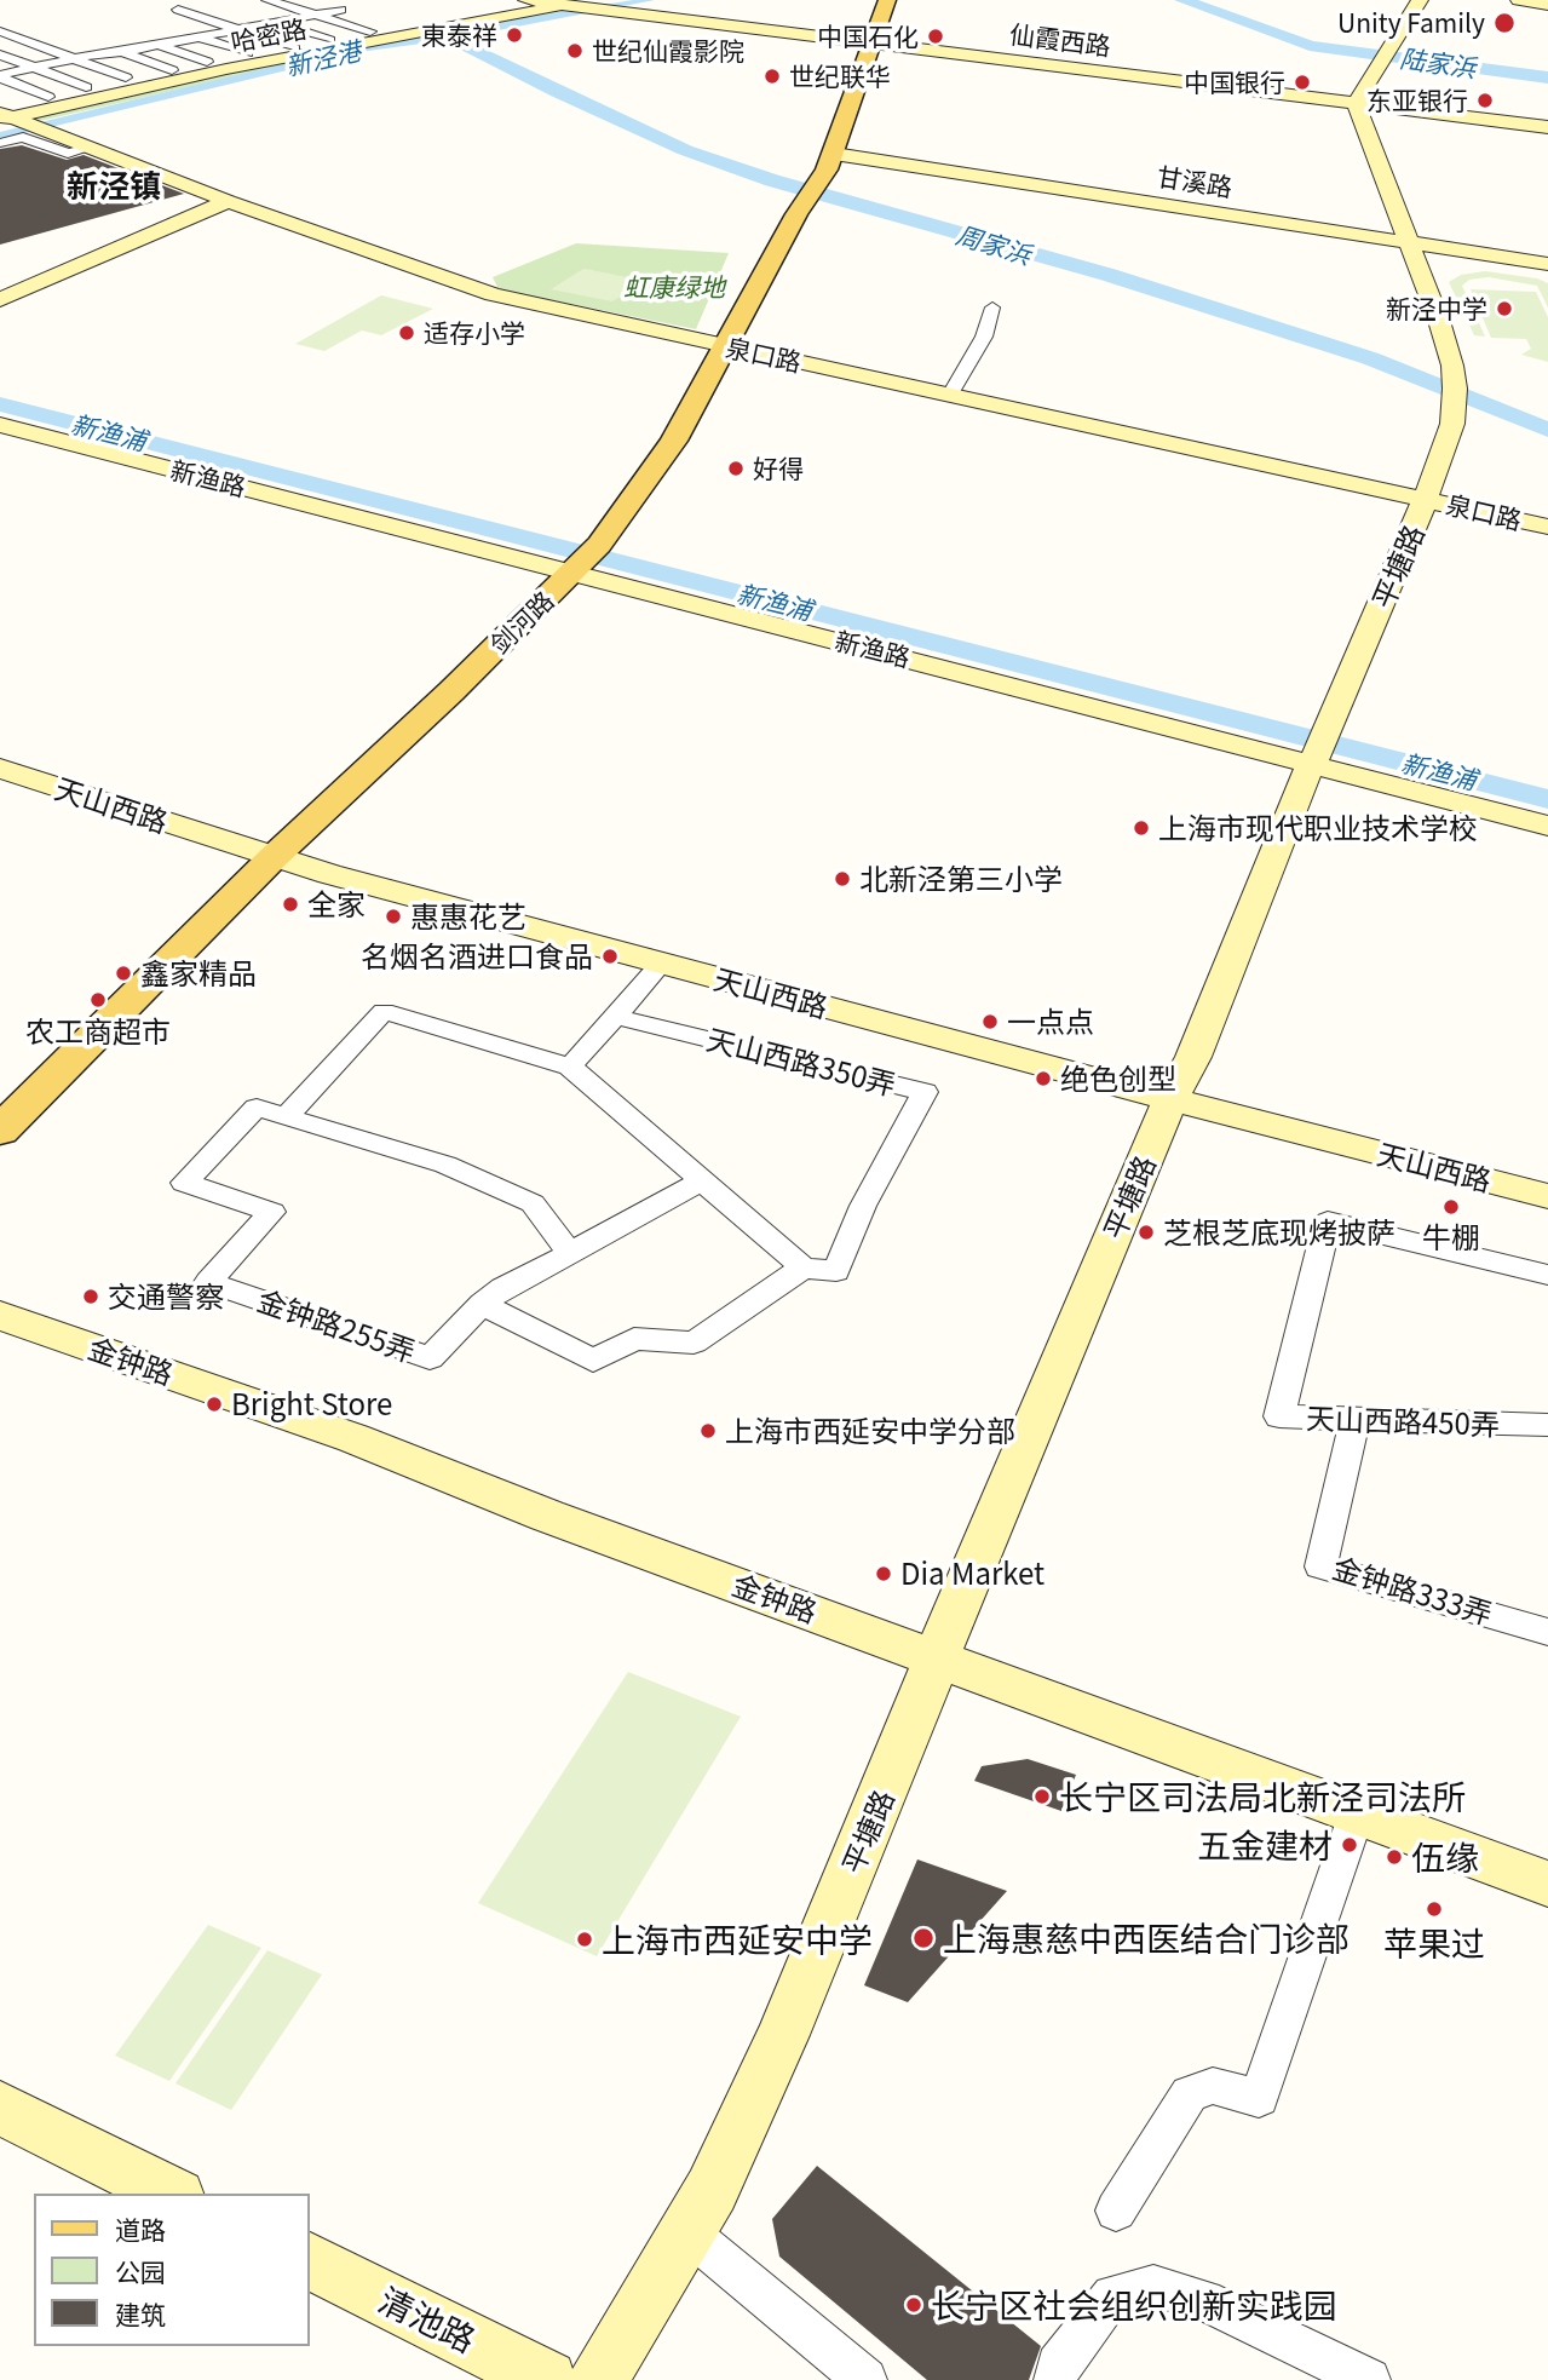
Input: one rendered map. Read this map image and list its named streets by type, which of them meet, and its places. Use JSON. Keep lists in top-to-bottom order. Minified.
{"streets":{"main road":["剑河路"],"street":["哈密路","仙霞西路","甘溪路","泉口路","新渔路","平塘路","天山西路","天山西路350弄","金钟路255弄","金钟路","天山西路450弄","金钟路333弄","清池路"]},"crossings":[["哈密路","仙霞西路"],["哈密路","泉口路"],["仙霞西路","平塘路"],["仙霞西路","剑河路"],["甘溪路","平塘路"],["甘溪路","剑河路"],["泉口路","平塘路"],["泉口路","剑河路"],["新渔路","平塘路"],["新渔路","剑河路"],["平塘路","天山西路"],["平塘路","金钟路"],["剑河路","天山西路"],["天山西路450弄","金钟路333弄"]],"districts":["新泾镇"],"water":["新泾港","陆家浜","周家浜","新渔浦"],"parks":["虹康绿地"],"places":["Unity Family","東泰祥","中国石化","世纪仙霞影院","世纪联华","中国银行","东亚银行","新泾中学","适存小学","好得","上海市现代职业技术学校","北新泾第三小学","全家","惠惠花艺","名烟名酒进口食品","鑫家精品","农工商超市","一点点","绝色创型","牛棚","芝根芝底现烤披萨","交通警察","Bright Store","上海市西延安中学分部","Dia Market","长宁区司法局北新泾司法所","五金建材","伍缘","苹果过","上海惠慈中西医结合门诊部","上海市西延安中学","长宁区社会组织创新实践园"],"legend":["道路","公园","建筑"]}
